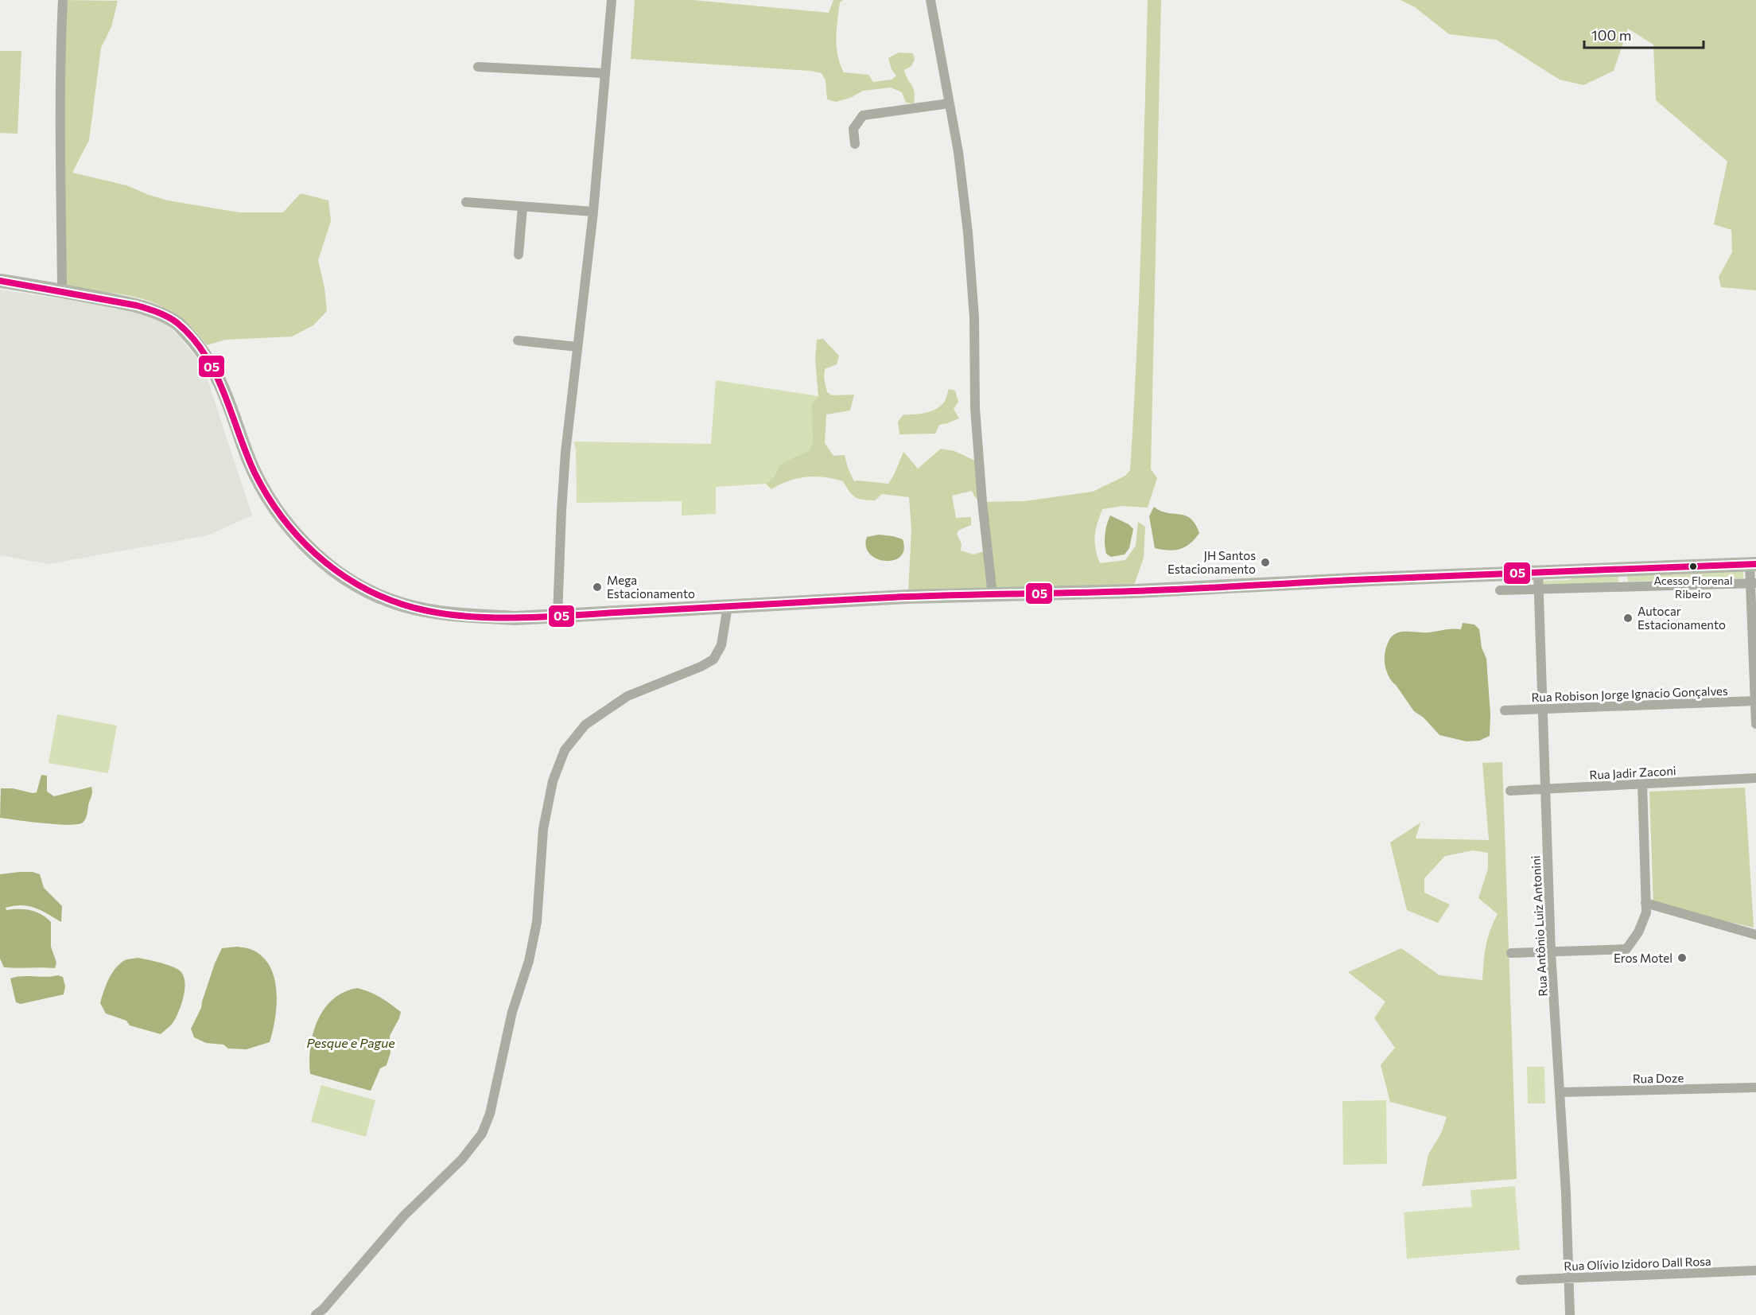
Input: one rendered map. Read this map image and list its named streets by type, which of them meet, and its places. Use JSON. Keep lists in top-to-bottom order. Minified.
{"streets":{"street":["Rua Robison Jorge Ignacio Gonçalves","Rua Jadir Zaconi","Rua Antônio Luiz Antonini","Rua Doze","Rua Olívio Izidoro Dall Rosa"]},"crossings":[["Rua Robison Jorge Ignacio Gonçalves","Rua Antônio Luiz Antonini"],["Rua Jadir Zaconi","Rua Antônio Luiz Antonini"],["Rua Antônio Luiz Antonini","Rua Doze"],["Rua Antônio Luiz Antonini","Rua Olívio Izidoro Dall Rosa"]],"water":["Pesque e Pague"],"places":["JH Santos Estacionamento","Acesso Florenal Ribeiro","Mega Estacionamento","Autocar Estacionamento","Eros Motel"],"lines":["transit line 05"],"scale_bar":"100 m"}
